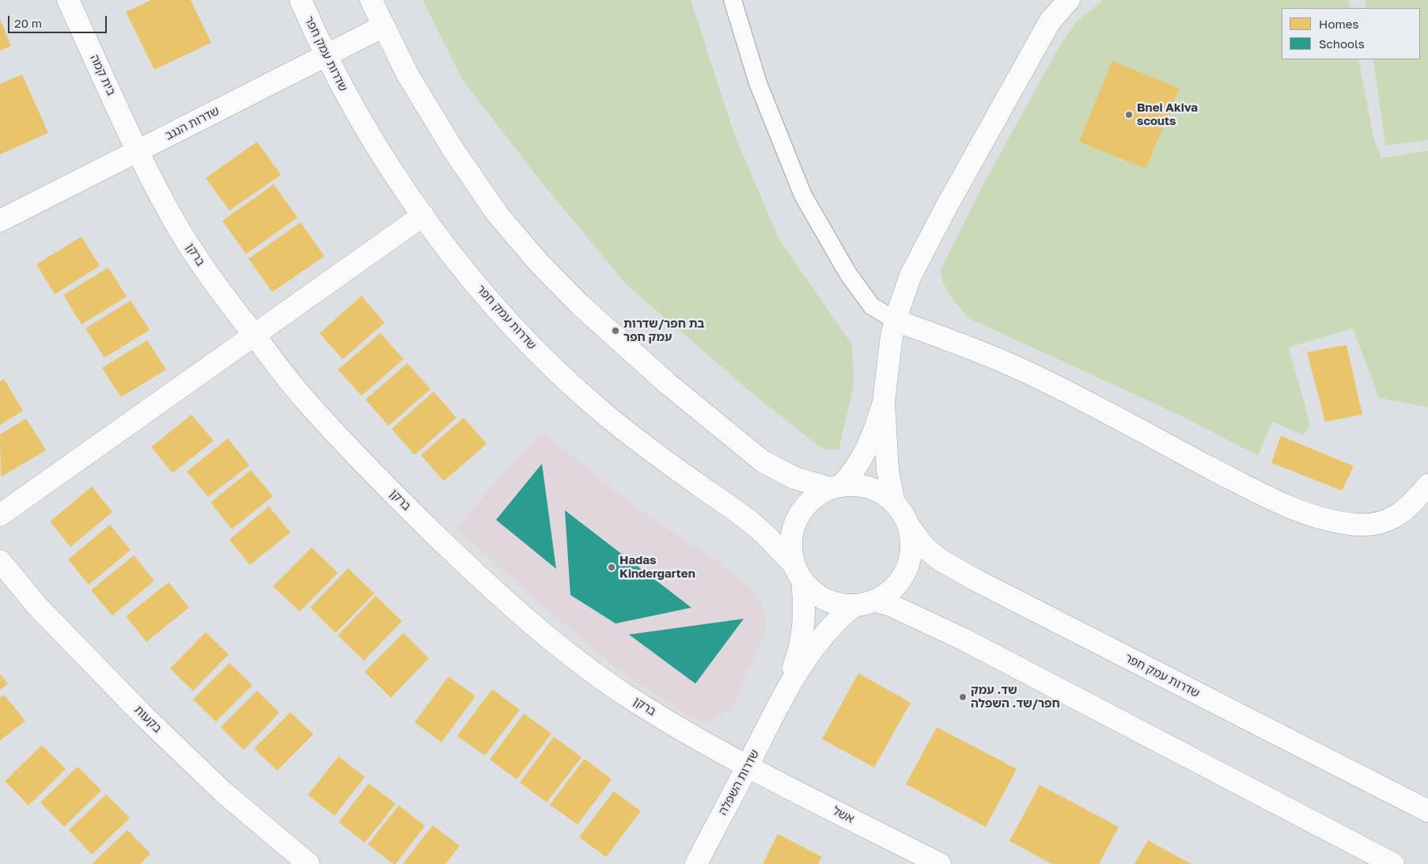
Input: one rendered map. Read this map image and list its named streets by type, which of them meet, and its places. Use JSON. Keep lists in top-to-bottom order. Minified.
{"streets":{"street":["שדרות עמק חפר","בית קמה","שדרות הנגב","ברקן","בקעות","שדרות השפלה","אשל"]},"crossings":[["שדרות עמק חפר","שדרות הנגב"],["שדרות עמק חפר","שדרות השפלה"],["בית קמה","שדרות הנגב"],["בית קמה","ברקן"],["שדרות הנגב","ברקן"],["ברקן","שדרות השפלה"],["ברקן","אשל"],["שדרות השפלה","אשל"]],"places":["Bnei Akiva scouts","בת חפר/שדרות עמק חפר","Hadas Kindergarten","שד. עמק חפר/שד. השפלה"],"legend":["Homes","Schools"],"scale_bar":"20 m"}
